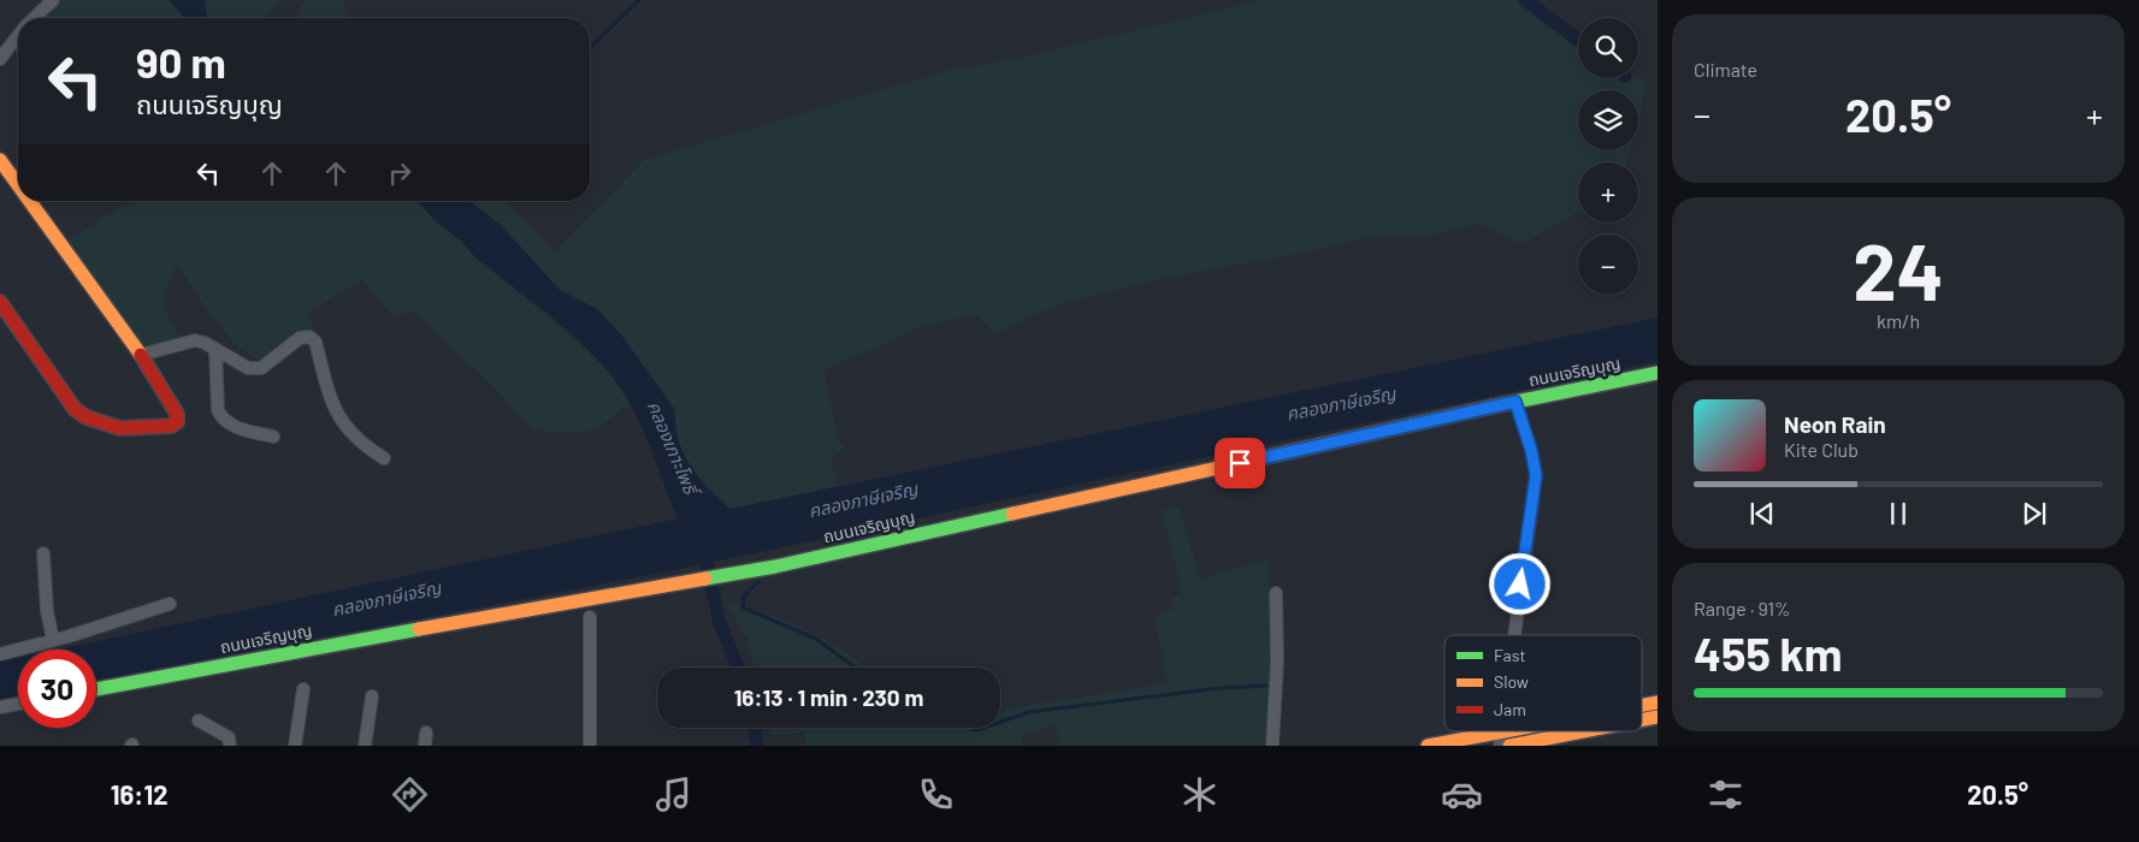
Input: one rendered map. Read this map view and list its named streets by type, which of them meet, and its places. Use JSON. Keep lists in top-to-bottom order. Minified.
{"streets":{"street":["ถนนเจริญบุญ"]},"water":["คลองภาษีเจริญ","คลองเกาะโพธิ์"],"legend":["Fast","Slow","Jam"],"page":{"tile":["Climate",["24","km/h"],["Range · 91%","455 km"]],"map_buttons":["+","−"],"turn":["90 m","ถนนเจริญบุญ"],"heat":["−","20.5°","+"],"song":["Neon Rain","Kite Club"],"limit":"30","trip":"16:13 · 1 min · 230 m","tabs":["16:12","20.5°"]}}
